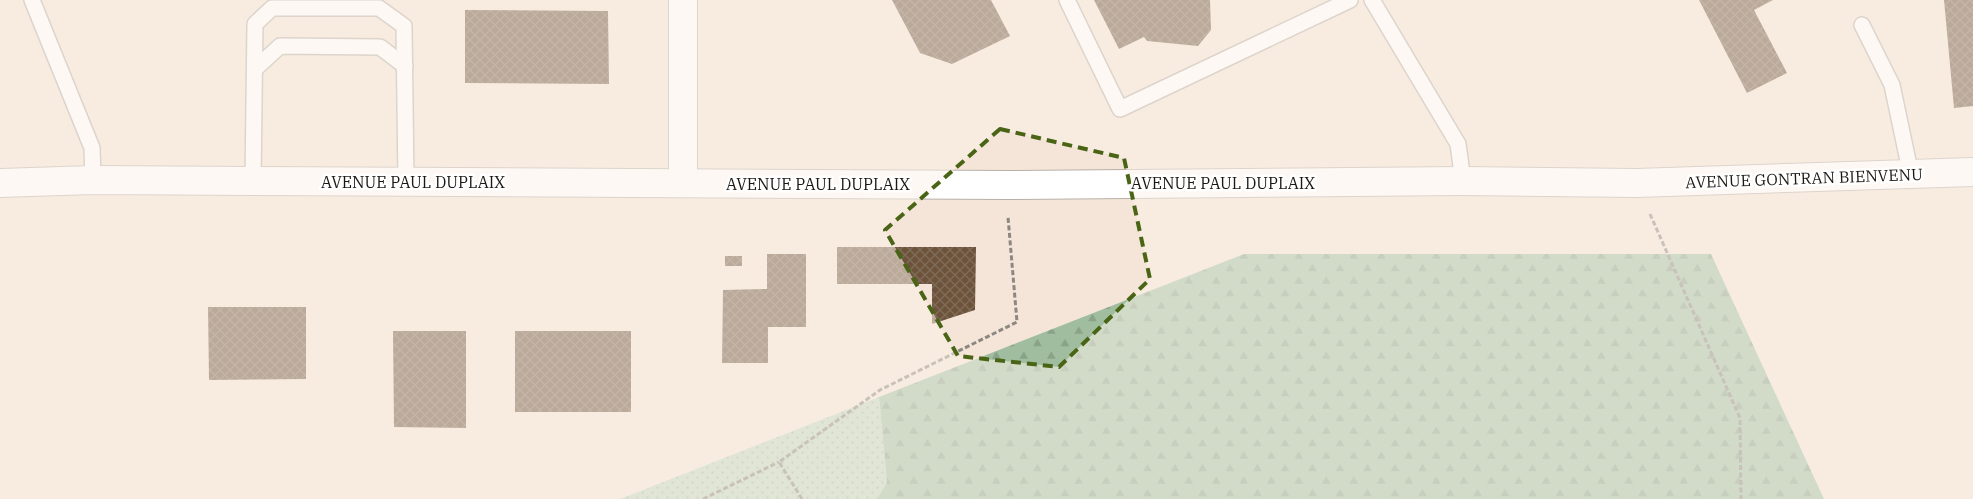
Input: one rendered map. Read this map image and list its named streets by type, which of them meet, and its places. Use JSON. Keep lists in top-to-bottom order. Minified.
{"streets":{"main road":["AVENUE GONTRAN BIENVENU","AVENUE PAUL DUPLAIX"]},"crossings":[["AVENUE GONTRAN BIENVENU","AVENUE PAUL DUPLAIX"]]}
